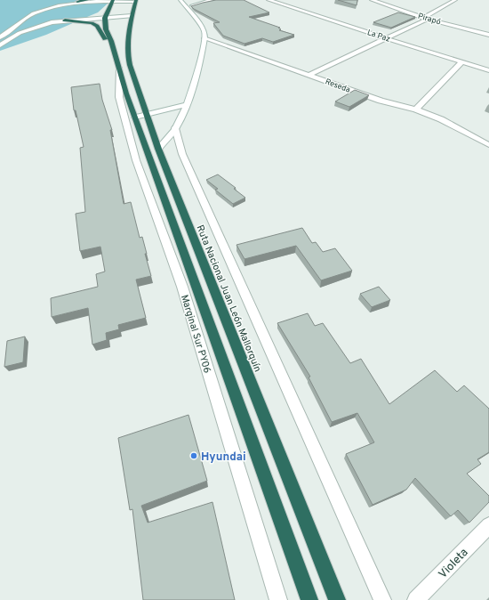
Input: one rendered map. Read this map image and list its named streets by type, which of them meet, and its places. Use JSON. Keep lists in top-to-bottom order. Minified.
{"streets":{"highway":["Ruta Nacional Juan León Mallorquín"],"street":["Pirapó","La Paz","Reseda","Marginal Sur PY06","Violeta"]},"places":["Hyundai"]}
